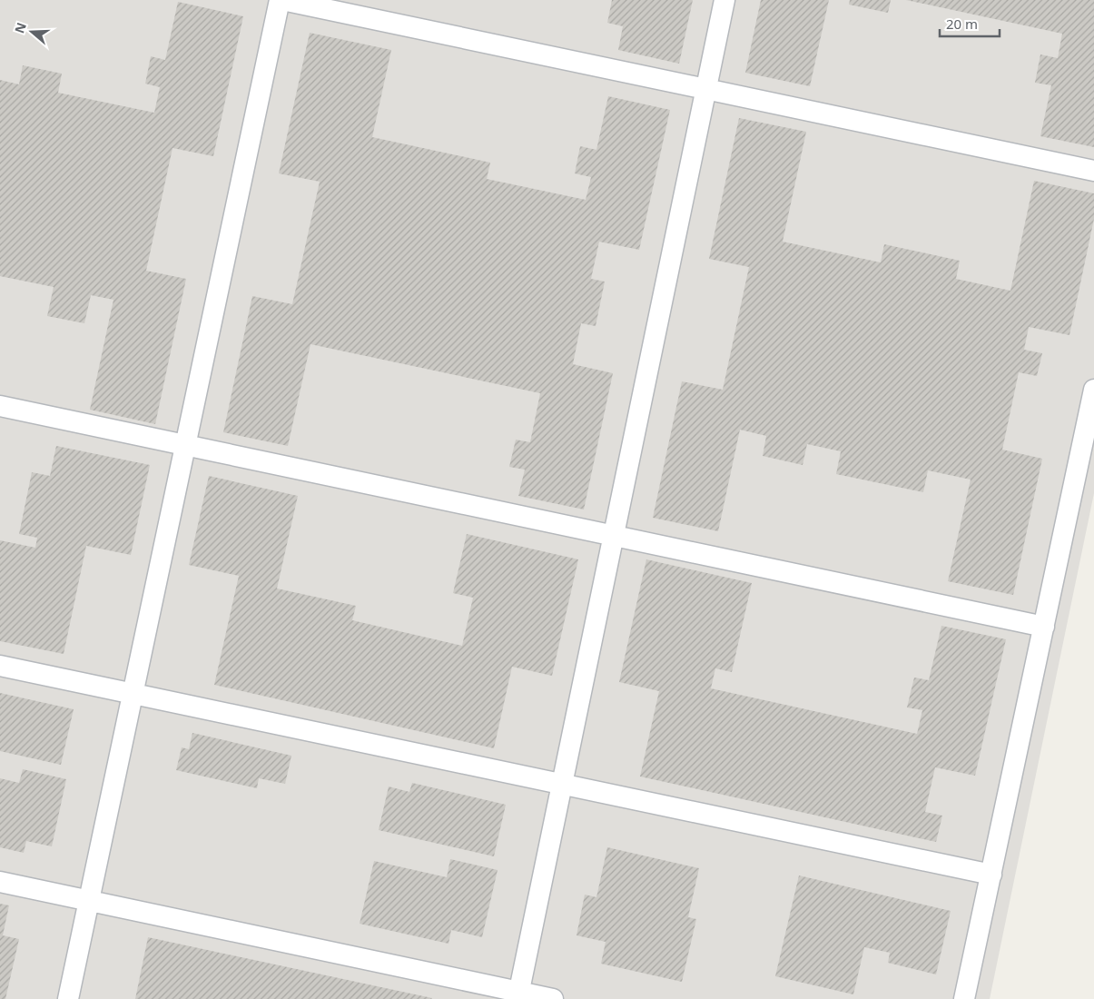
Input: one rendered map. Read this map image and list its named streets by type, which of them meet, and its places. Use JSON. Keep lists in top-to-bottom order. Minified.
{"scale_bar":"20 m","north":"left"}
